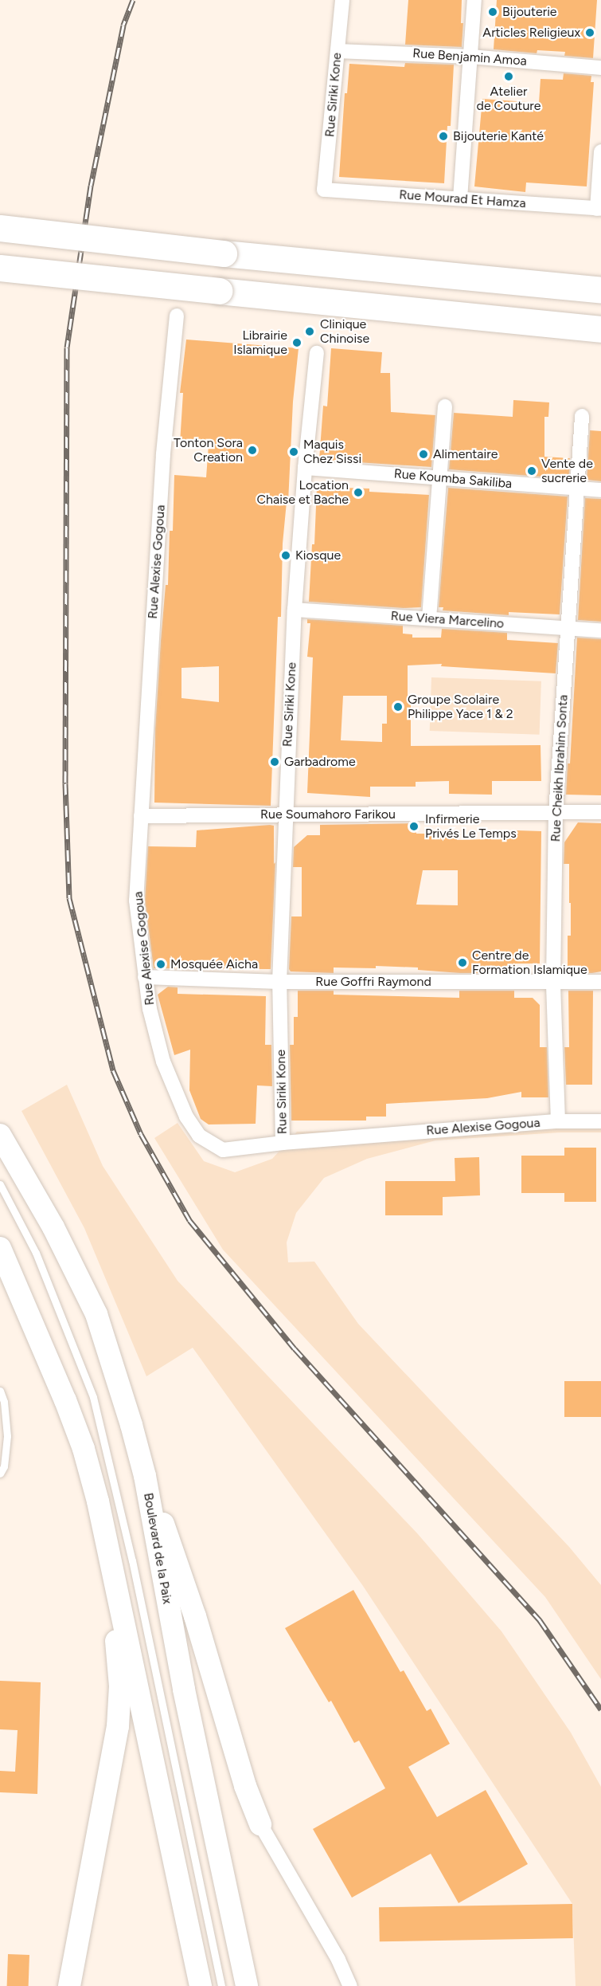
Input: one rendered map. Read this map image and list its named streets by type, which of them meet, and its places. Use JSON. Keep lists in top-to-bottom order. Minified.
{"streets":{"main road":["Boulevard de la Paix"],"street":["Rue Benjamin Amoa","Rue Siriki Kone","Rue Mourad Et Hamza","Rue Koumba Sakiliba","Rue Alexise Gogoua","Rue Viera Marcelino","Rue Cheikh Ibrahim Sonta","Rue Soumahoro Farikou","Rue Goffri Raymond"]},"crossings":[["Rue Benjamin Amoa","Rue Siriki Kone"],["Rue Siriki Kone","Rue Mourad Et Hamza"],["Rue Siriki Kone","Rue Koumba Sakiliba"],["Rue Siriki Kone","Rue Alexise Gogoua"],["Rue Siriki Kone","Rue Viera Marcelino"],["Rue Siriki Kone","Rue Soumahoro Farikou"],["Rue Siriki Kone","Rue Goffri Raymond"],["Rue Koumba Sakiliba","Rue Cheikh Ibrahim Sonta"],["Rue Alexise Gogoua","Rue Cheikh Ibrahim Sonta"],["Rue Alexise Gogoua","Rue Soumahoro Farikou"],["Rue Alexise Gogoua","Rue Goffri Raymond"],["Rue Viera Marcelino","Rue Cheikh Ibrahim Sonta"],["Rue Cheikh Ibrahim Sonta","Rue Soumahoro Farikou"],["Rue Cheikh Ibrahim Sonta","Rue Goffri Raymond"]],"places":["Bijouterie","Articles Religieux","Atelier de Couture","Bijouterie Kanté","Clinique Chinoise","Librairie Islamique","Tonton Sora Creation","Maquis Chez Sissi","Alimentaire","Vente de sucrerie","Location Chaise et Bache","Kiosque","Groupe Scolaire Philippe Yace 1 & 2","Garbadrome","Infirmerie Privés Le Temps","Centre de Formation Islamique","Mosquée Aicha"]}
